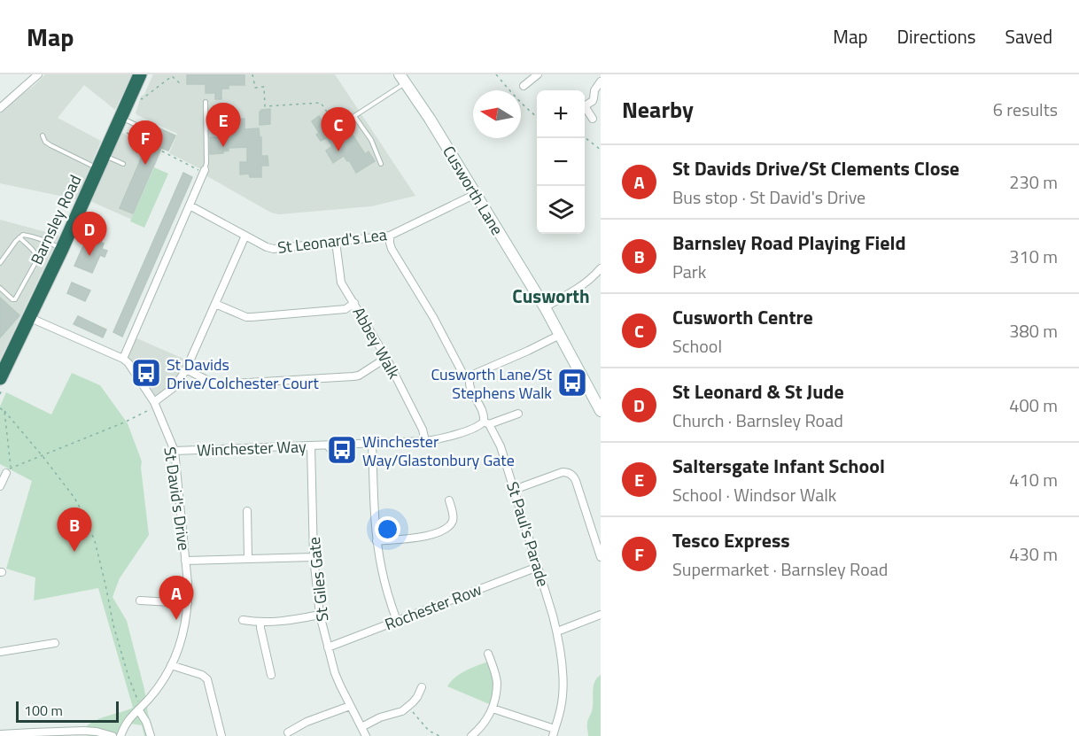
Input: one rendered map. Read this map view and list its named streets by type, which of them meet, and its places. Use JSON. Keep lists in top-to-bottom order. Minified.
{"streets":{"highway":["Barnsley Road"],"street":["Cusworth Lane","St Leonard's Lea","Abbey Walk","Winchester Way","St David's Drive","St Paul's Parade","St Giles Gate","Rochester Row"]},"crossings":[["Cusworth Lane","St Leonard's Lea"],["St Leonard's Lea","Abbey Walk"],["St Leonard's Lea","St Paul's Parade"],["Abbey Walk","Winchester Way"],["Winchester Way","St David's Drive"],["Winchester Way","St Paul's Parade"],["Winchester Way","St Giles Gate"],["St Paul's Parade","Rochester Row"],["St Giles Gate","Rochester Row"]],"districts":["Cusworth"],"places":{"bus stop":["St Davids Drive/Colchester Court","Cusworth Lane/St Stephens Walk","Winchester Way/Glastonbury Gate"]},"scale_bar":"100 m","north":"left","page":{"header":"Map","nav":["Map","Directions","Saved"],"heading":["Nearby","6 results"],"map_buttons":["+","−"],"pins":["E","C","F","D","B","A"],"list":[{"mark":"A","name":"St Davids Drive/St Clements Close","note":"Bus stop · St David's Drive","value":"230 m"},{"mark":"B","name":"Barnsley Road Playing Field","note":"Park","value":"310 m"},{"mark":"C","name":"Cusworth Centre","note":"School","value":"380 m"},{"mark":"D","name":"St Leonard & St Jude","note":"Church · Barnsley Road","value":"400 m"},{"mark":"E","name":"Saltersgate Infant School","note":"School · Windsor Walk","value":"410 m"},{"mark":"F","name":"Tesco Express","note":"Supermarket · Barnsley Road","value":"430 m"}],"scale":"100 m"}}
